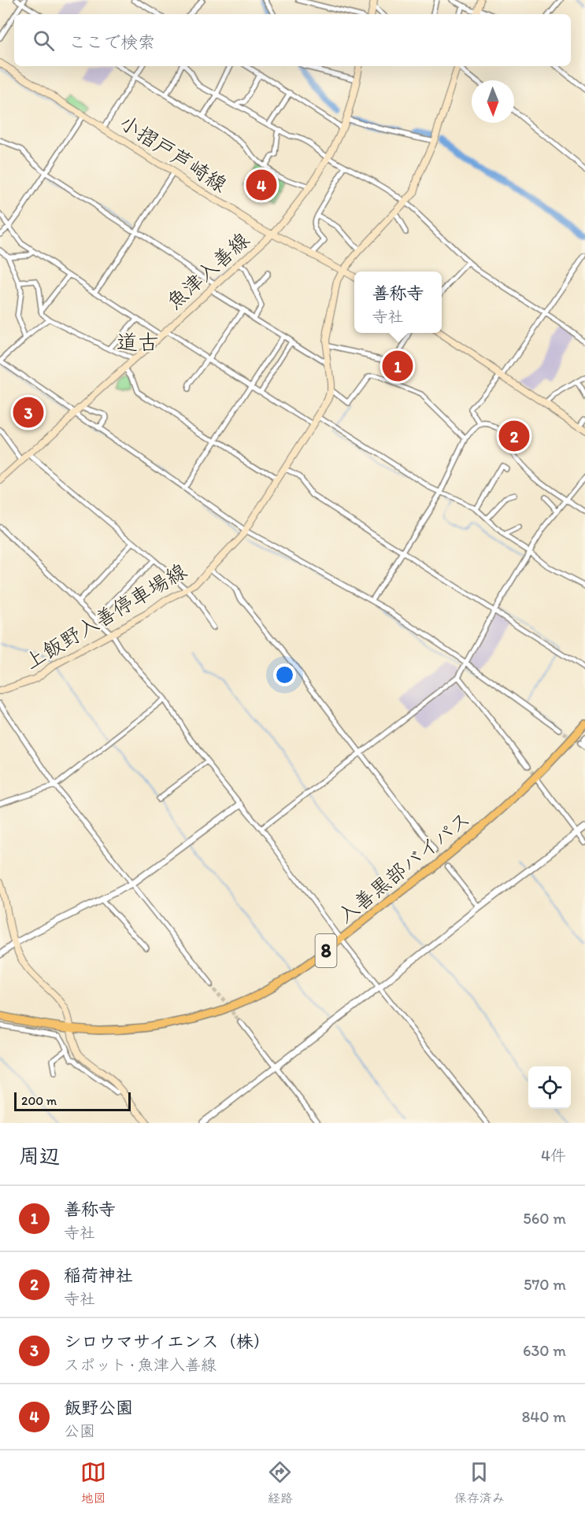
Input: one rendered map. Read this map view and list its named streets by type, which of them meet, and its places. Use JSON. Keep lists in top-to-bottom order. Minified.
{"streets":{"highway":["入善黒部バイパス","8"],"main road":["小摺戸芦崎線","魚津入善線","上飯野入善停車場線"]},"crossings":[["小摺戸芦崎線","魚津入善線"],["小摺戸芦崎線","上飯野入善停車場線"]],"districts":["道古"],"scale_bar":"200 m","north":"bottom","page":{"search":"ここで検索","pins":["4","1","3","2"],"popup":["善称寺","寺社"],"scale":"200 m","heading":["周辺","4件"],"list":[{"mark":"1","name":"善称寺","note":"寺社","value":"560 m"},{"mark":"2","name":"稲荷神社","note":"寺社","value":"570 m"},{"mark":"3","name":"シロウマサイエンス（株）","note":"スポット · 魚津入善線","value":"630 m"},{"mark":"4","name":"飯野公園","note":"公園","value":"840 m"}],"nav":["地図","経路","保存済み"]}}
